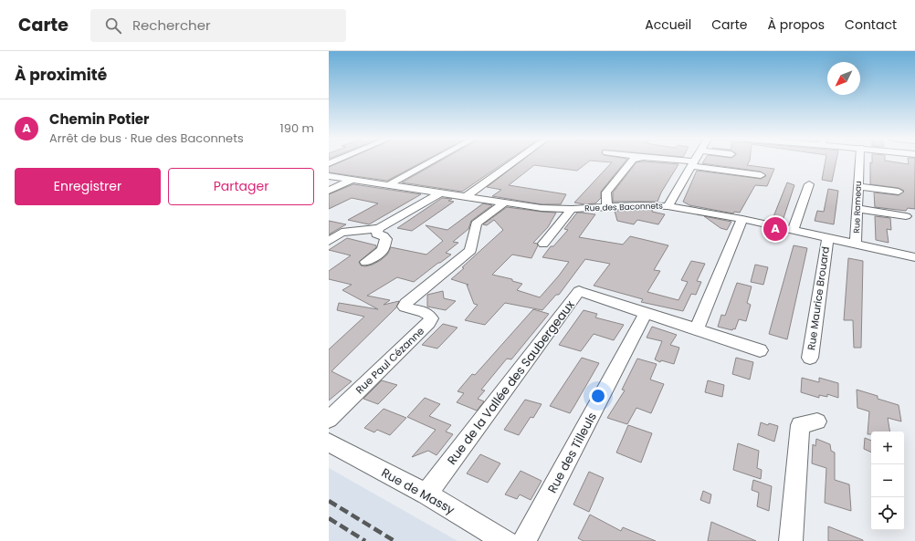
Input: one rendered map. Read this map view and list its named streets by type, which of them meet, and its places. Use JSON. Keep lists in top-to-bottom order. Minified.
{"streets":{"street":["Rue des Baconnets","Rue Rameau","Rue Maurice Brouard","Rue Paul Cézanne","Rue de la Vallée des Saubergeaux","Rue des Tilleuls","Rue de Massy"]},"crossings":[["Rue des Baconnets","Rue Rameau"],["Rue des Baconnets","Rue Maurice Brouard"],["Rue des Baconnets","Rue Paul Cézanne"],["Rue de la Vallée des Saubergeaux","Rue des Tilleuls"],["Rue de la Vallée des Saubergeaux","Rue de Massy"]],"north":"bottom left","page":{"header":"Carte","search":"Rechercher","nav":["Accueil","Carte","À propos","Contact"],"heading":"À proximité","list":[{"mark":"A","name":"Chemin Potier","note":"Arrêt de bus · Rue des Baconnets","value":"190 m"}],"buttons":["Enregistrer","Partager"],"pins":"A","map_buttons":["+","−"]}}
